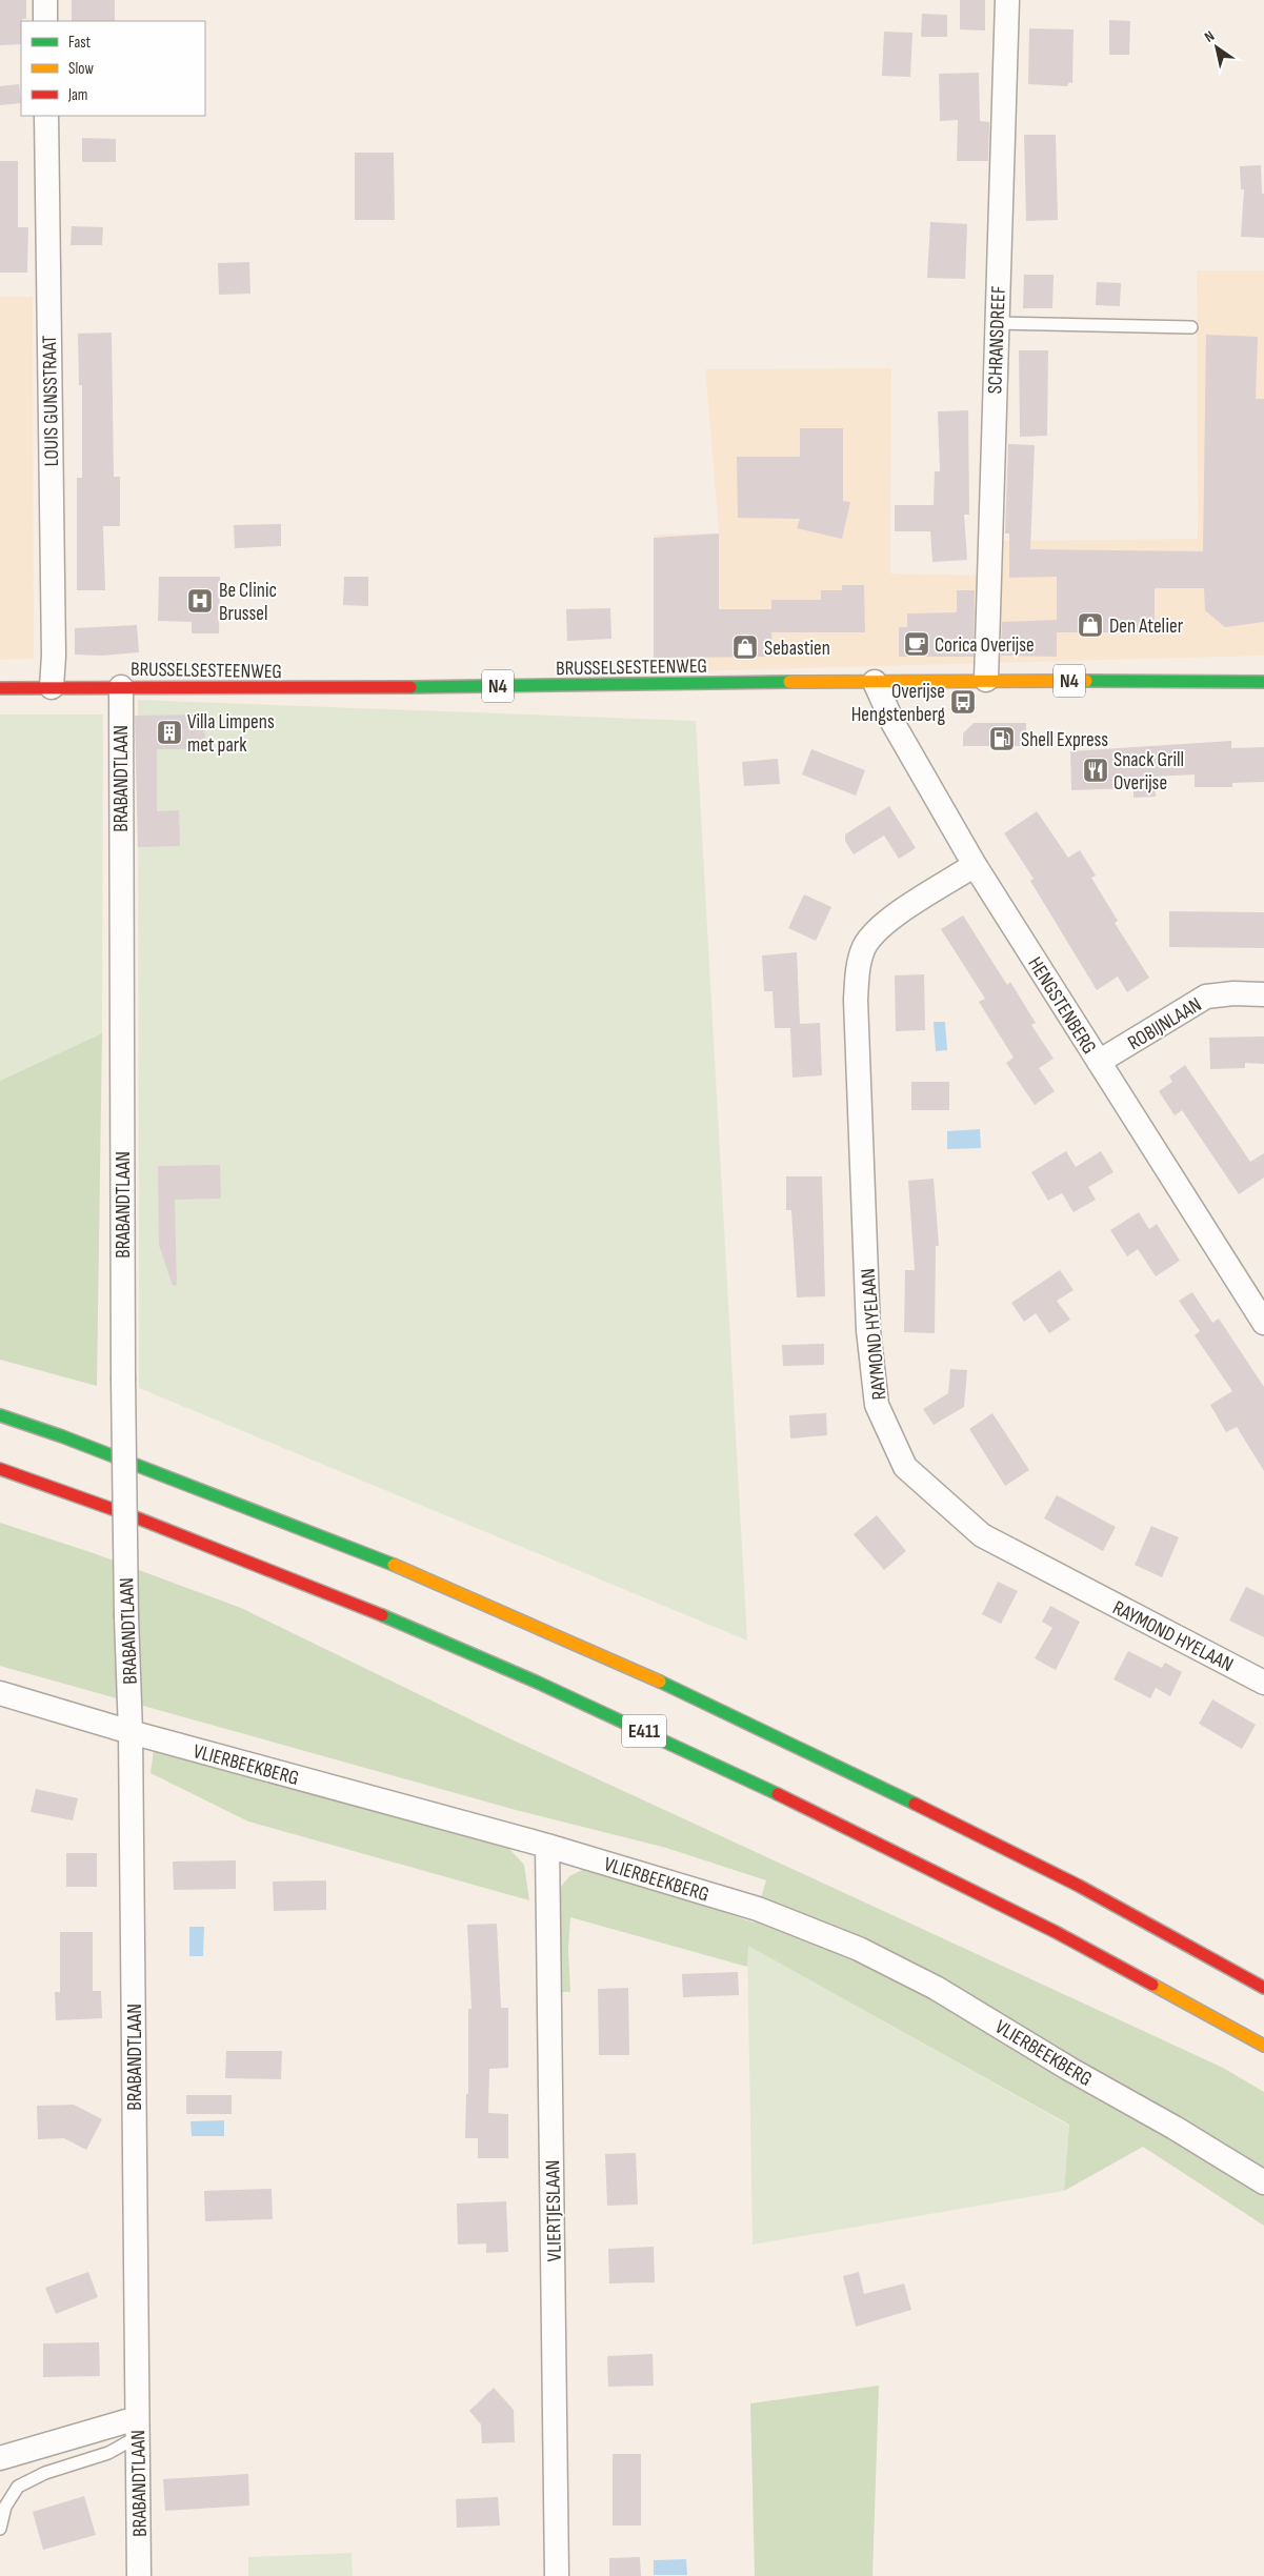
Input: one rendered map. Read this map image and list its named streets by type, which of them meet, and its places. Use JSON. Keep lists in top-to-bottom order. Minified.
{"streets":{"main road":["BRUSSELSESTEENWEG","N4","E411"],"street":["SCHRANSDREEF","LOUIS GUNSSTRAAT","BRABANDTLAAN","HENGSTENBERG","ROBIJNLAAN","RAYMOND HYELAAN","VLIERBEEKBERG","VLIERTJESLAAN"]},"crossings":[["SCHRANSDREEF","BRUSSELSESTEENWEG"],["LOUIS GUNSSTRAAT","BRUSSELSESTEENWEG"],["BRUSSELSESTEENWEG","BRABANDTLAAN"],["BRUSSELSESTEENWEG","HENGSTENBERG"],["BRABANDTLAAN","VLIERBEEKBERG"],["HENGSTENBERG","ROBIJNLAAN"],["HENGSTENBERG","RAYMOND HYELAAN"],["VLIERBEEKBERG","VLIERTJESLAAN"]],"places":{"hospital":["Be Clinic Brussel"],"shop":["Den Atelier","Sebastien"],"cafe":["Corica Overijse"],"bus stop":["Overijse Hengstenberg"],"building":["Villa Limpens met park"],"fuel station":["Shell Express"],"restaurant":["Snack Grill Overijse"]},"legend":["Fast","Slow","Jam"],"north":"top left"}
